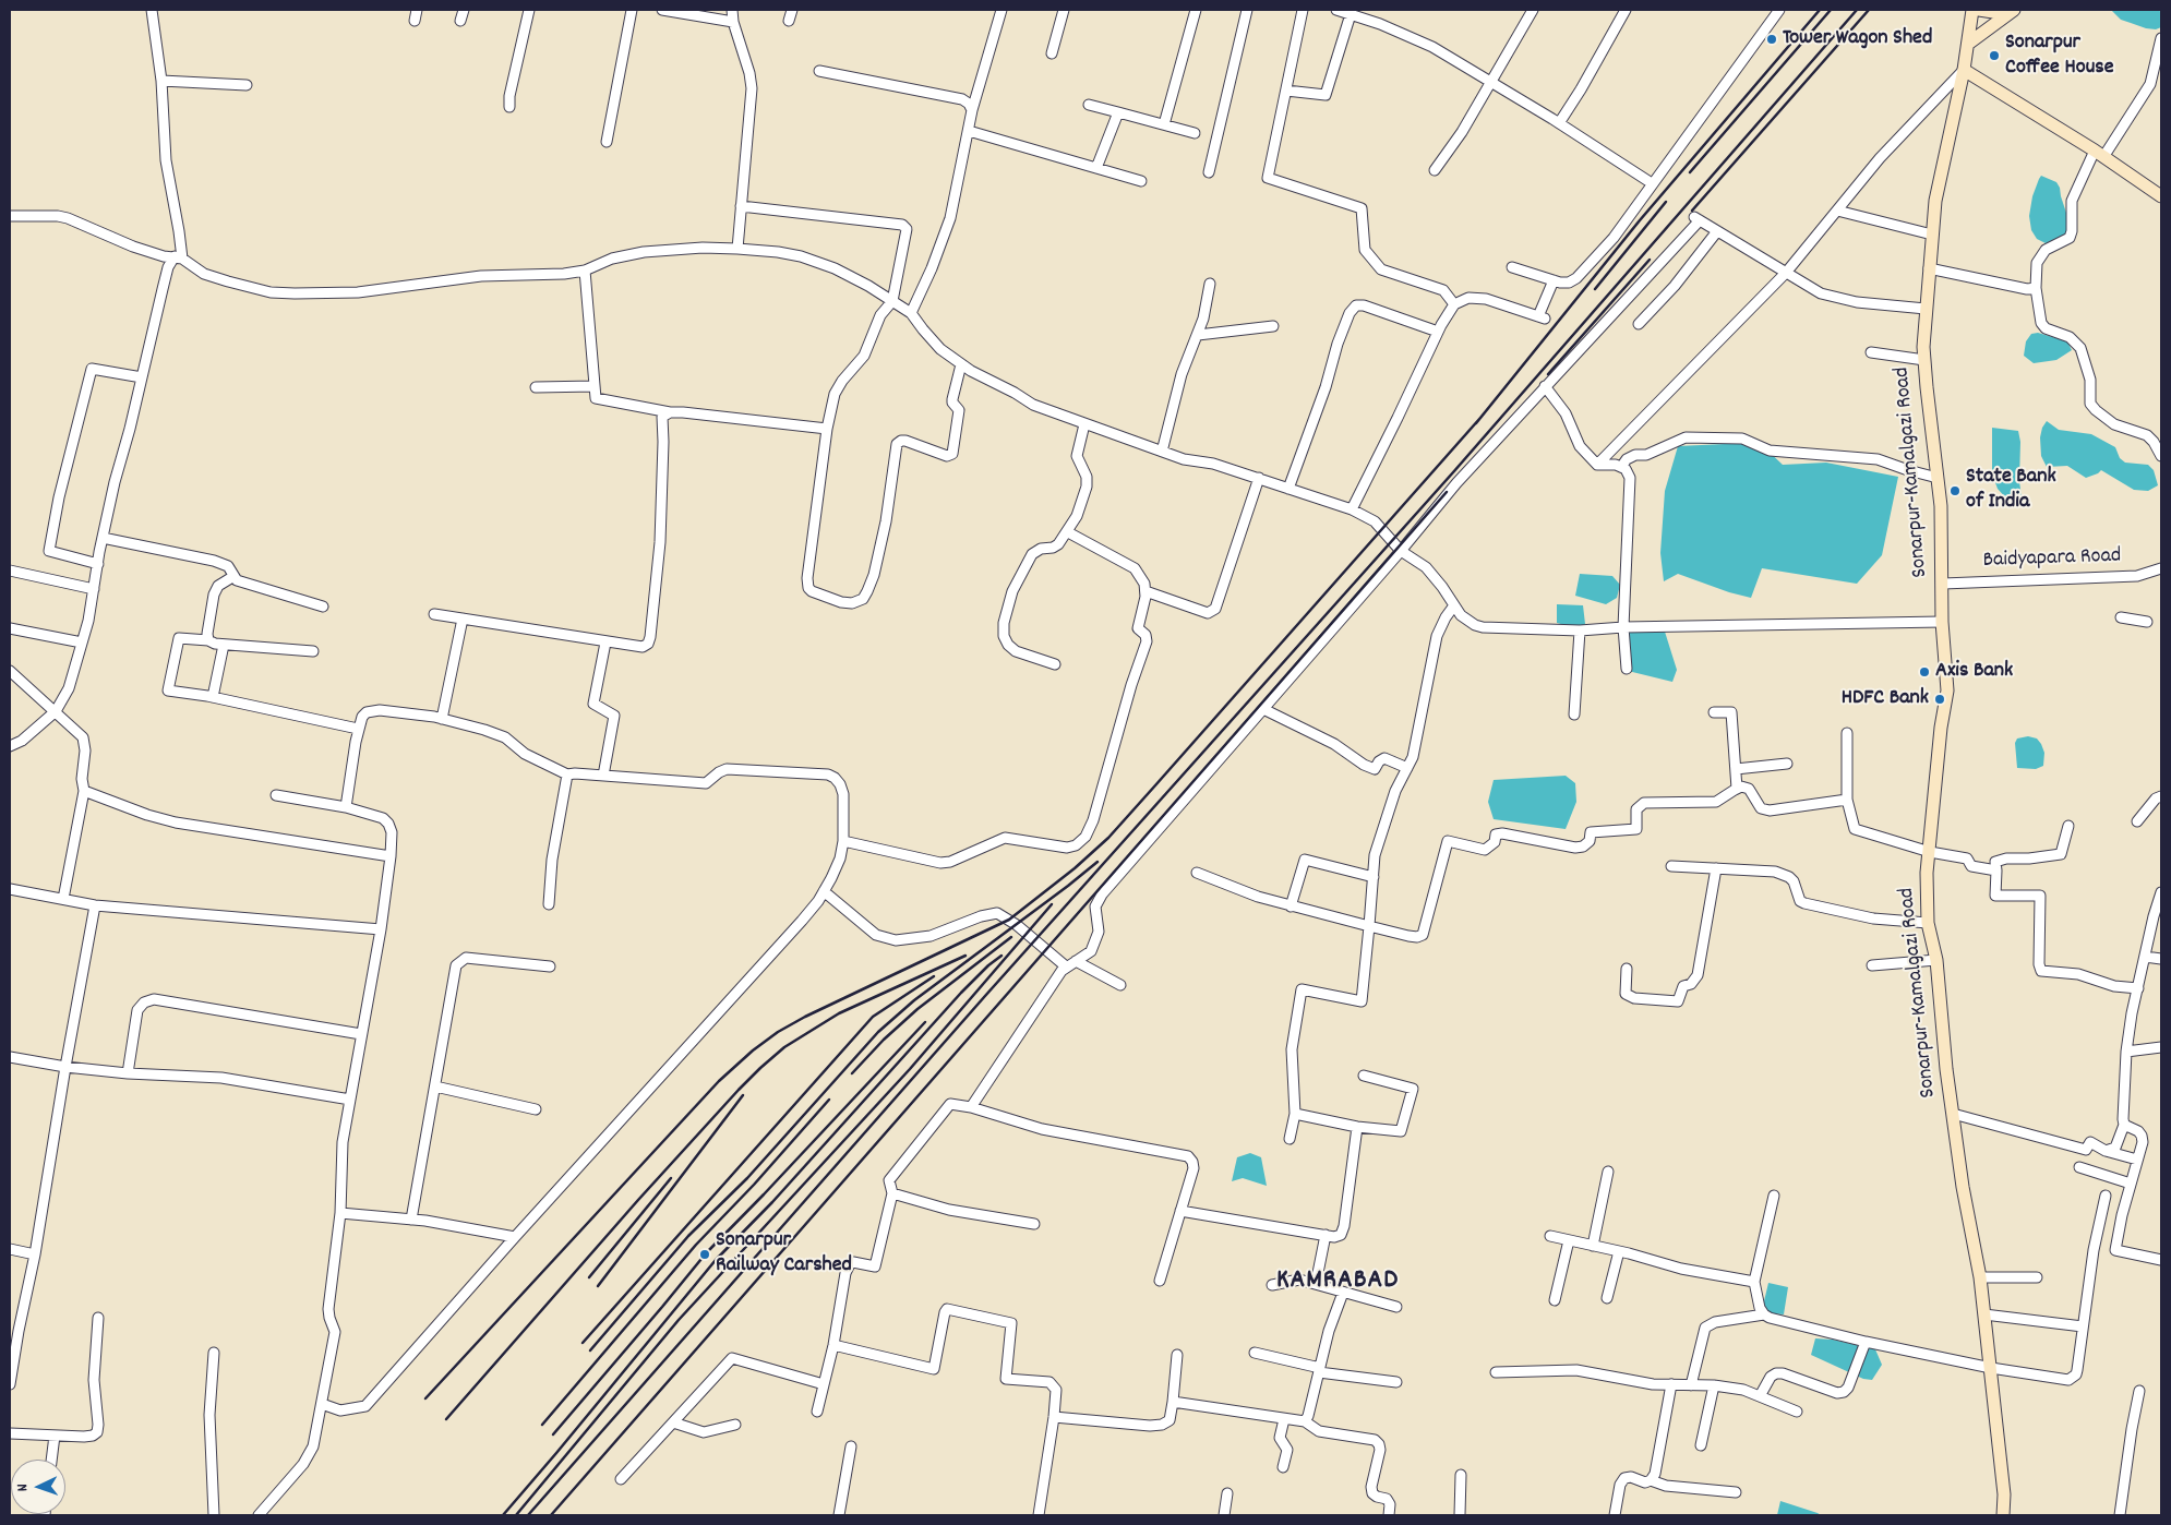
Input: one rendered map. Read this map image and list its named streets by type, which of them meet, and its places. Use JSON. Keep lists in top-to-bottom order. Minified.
{"streets":{"main road":["Sonarpur-Kamalgazi Road"],"street":["Baidyapara Road"]},"crossings":[["Sonarpur-Kamalgazi Road","Baidyapara Road"]],"districts":["KAMRABAD"],"places":["Tower Wagon Shed","Sonarpur Coffee House","State Bank of India","Axis Bank","HDFC Bank","Sonarpur Railway Carshed"],"north":"left"}
